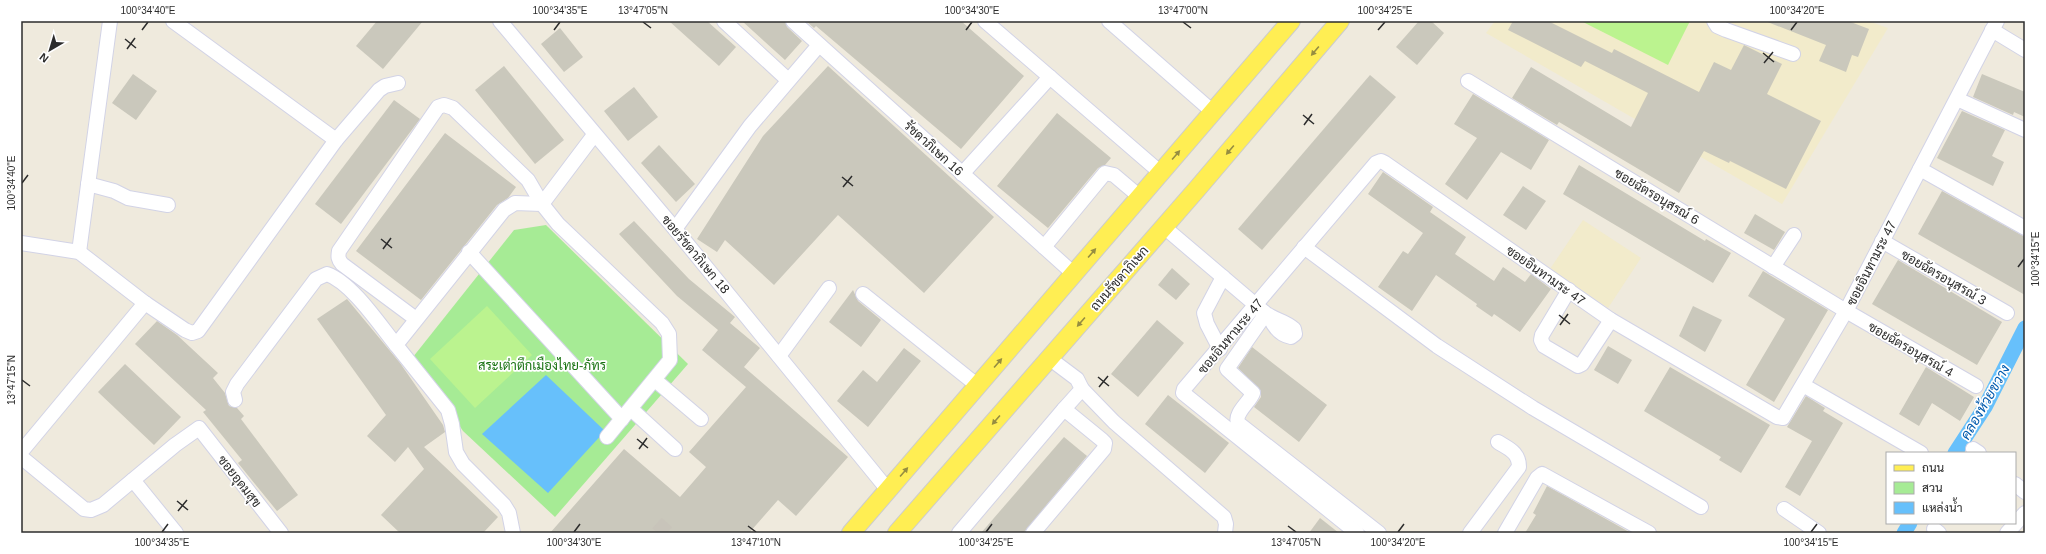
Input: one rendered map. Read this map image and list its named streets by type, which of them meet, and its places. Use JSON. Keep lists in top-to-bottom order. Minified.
{"streets":{"main road":["ถนนรัชดาภิเษก"],"street":["รัชดาภิเษก 16","ซอยฉัตรอนุสรณ์ 6","ซอยรัชดาภิเษก 18","ซอยอินทามระ 47","ซอยฉัตรอนุสรณ์ 3","ซอยฉัตรอนุสรณ์ 4","ซอยอุดมสุข"]},"crossings":[["ซอยฉัตรอนุสรณ์ 6","ซอยอินทามระ 47"],["ซอยฉัตรอนุสรณ์ 6","ซอยฉัตรอนุสรณ์ 4"],["ซอยอินทามระ 47","ซอยฉัตรอนุสรณ์ 3"],["ซอยอินทามระ 47","ซอยฉัตรอนุสรณ์ 4"]],"water":["คลองห้วยขวาง"],"parks":["สระเต่าตึกเมืองไทย-ภัทร"],"legend":["ถนน","สวน","แหล่งน้ำ"],"north":"bottom left","coordinates":["100°34'40\"E","100°34'35\"E","13°47'05\"N","100°34'30\"E","13°47'00\"N","100°34'25\"E","100°34'20\"E","100°34'15\"E","13°47'15\"N","13°47'10\"N"]}
